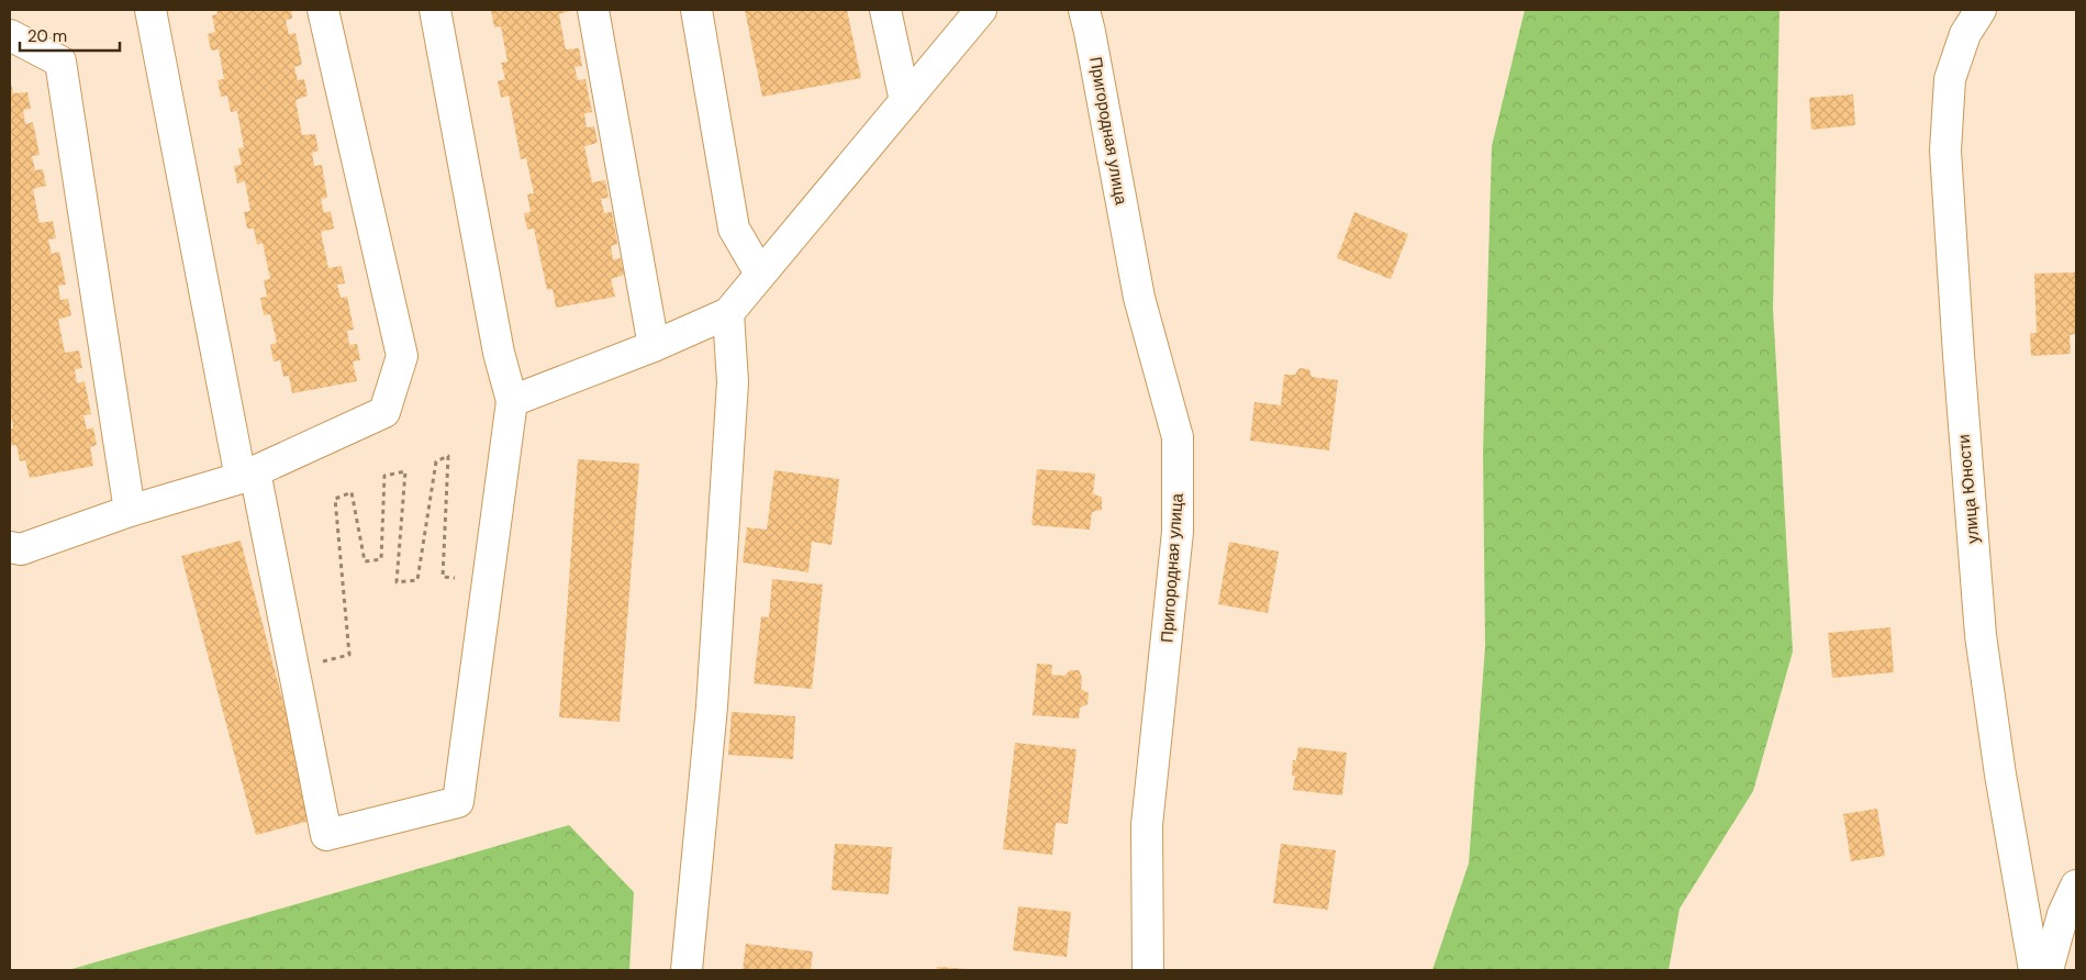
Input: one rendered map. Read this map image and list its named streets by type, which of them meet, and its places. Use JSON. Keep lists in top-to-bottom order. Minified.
{"streets":{"street":["Пригородная улица","улица Юности"]},"scale_bar":"20 m"}
